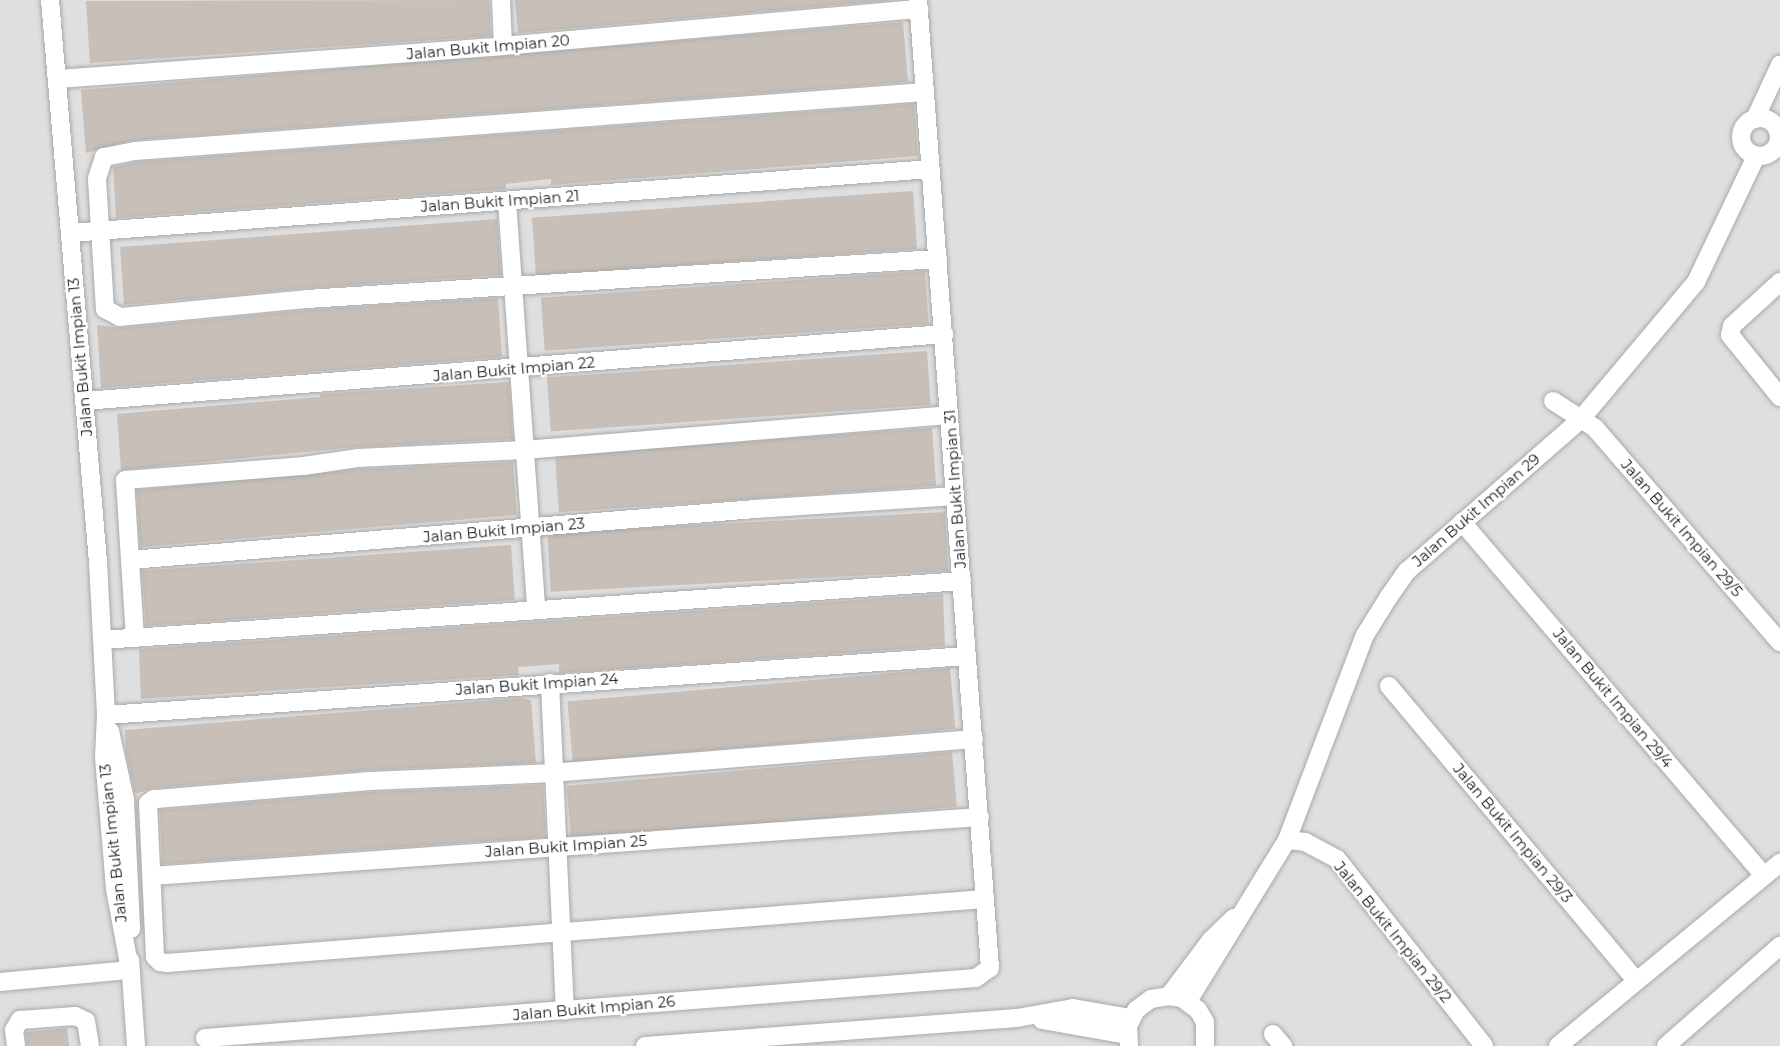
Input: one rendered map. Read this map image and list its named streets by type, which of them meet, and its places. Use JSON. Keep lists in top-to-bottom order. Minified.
{"streets":{"street":["Jalan Bukit Impian 20","Jalan Bukit Impian 21","Jalan Bukit Impian 13","Jalan Bukit Impian 22","Jalan Bukit Impian 31","Jalan Bukit Impian 29","Jalan Bukit Impian 29/5","Jalan Bukit Impian 23","Jalan Bukit Impian 24","Jalan Bukit Impian 29/4","Jalan Bukit Impian 29/3","Jalan Bukit Impian 25","Jalan Bukit Impian 29/2","Jalan Bukit Impian 26"]},"crossings":[["Jalan Bukit Impian 20","Jalan Bukit Impian 13"],["Jalan Bukit Impian 20","Jalan Bukit Impian 31"],["Jalan Bukit Impian 21","Jalan Bukit Impian 13"],["Jalan Bukit Impian 21","Jalan Bukit Impian 31"],["Jalan Bukit Impian 13","Jalan Bukit Impian 22"],["Jalan Bukit Impian 13","Jalan Bukit Impian 24"],["Jalan Bukit Impian 22","Jalan Bukit Impian 31"],["Jalan Bukit Impian 31","Jalan Bukit Impian 23"],["Jalan Bukit Impian 31","Jalan Bukit Impian 24"],["Jalan Bukit Impian 31","Jalan Bukit Impian 25"],["Jalan Bukit Impian 31","Jalan Bukit Impian 26"],["Jalan Bukit Impian 29","Jalan Bukit Impian 29/5"],["Jalan Bukit Impian 29","Jalan Bukit Impian 29/4"],["Jalan Bukit Impian 29","Jalan Bukit Impian 29/2"]]}
